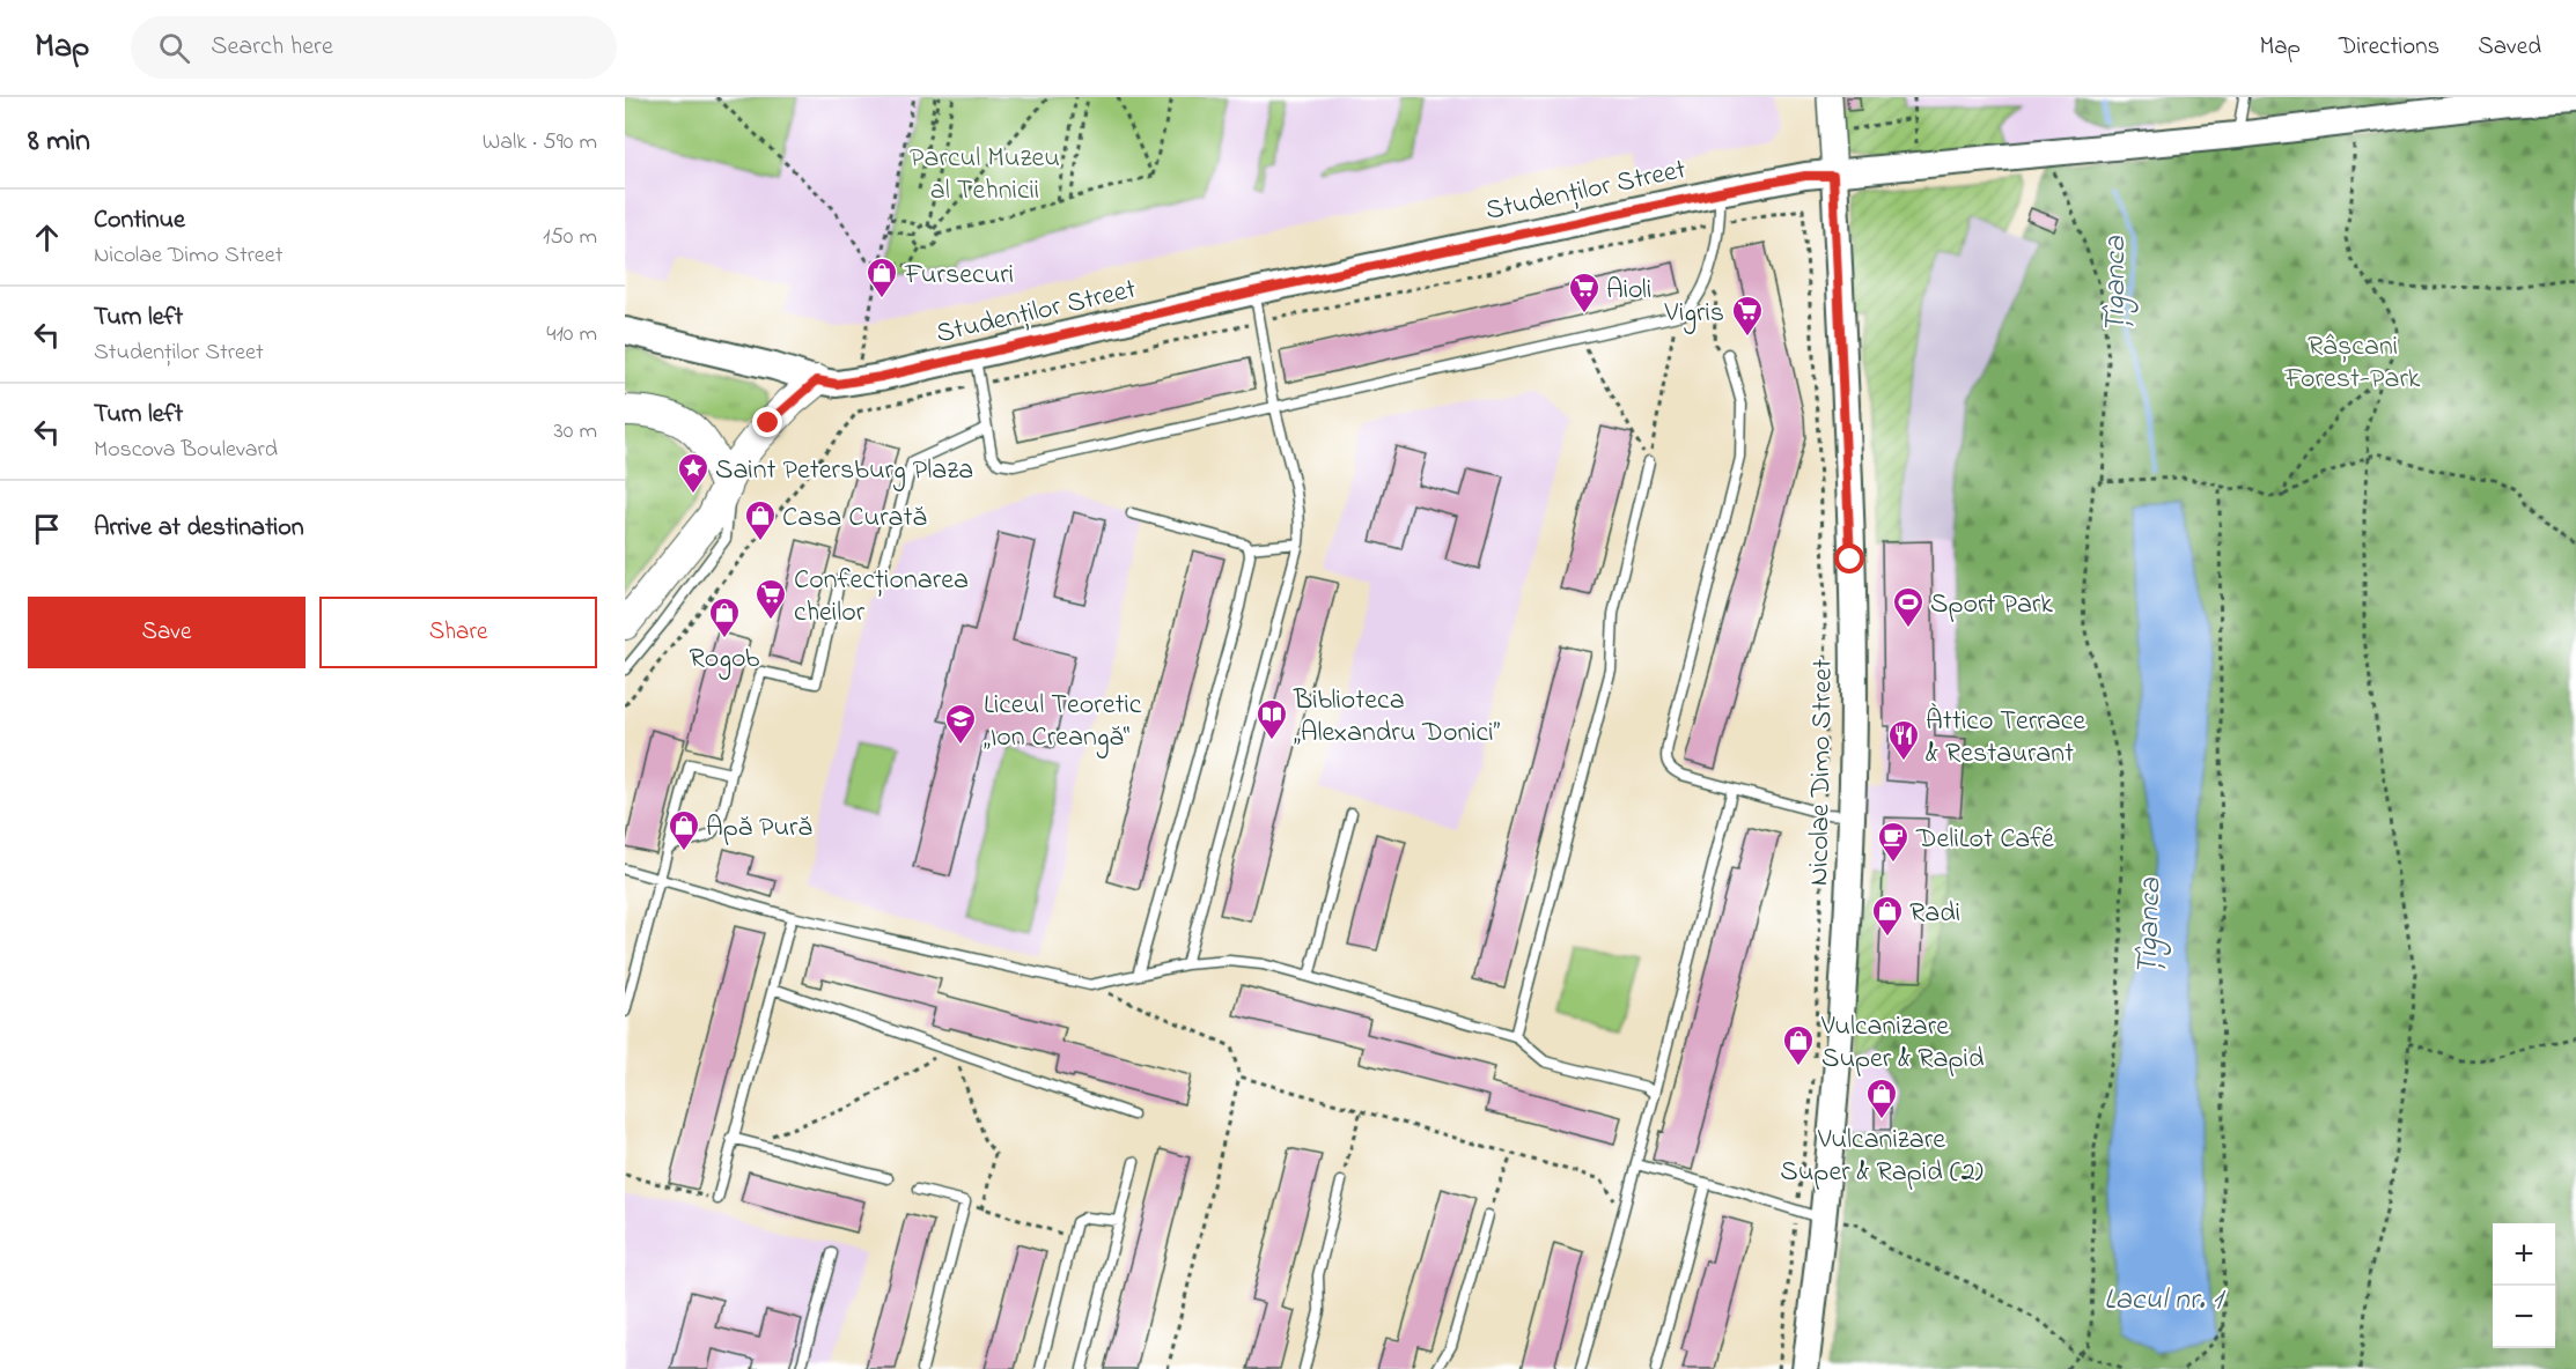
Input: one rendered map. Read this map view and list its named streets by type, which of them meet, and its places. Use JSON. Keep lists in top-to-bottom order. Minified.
{"streets":{"main road":["Studenților Street","Nicolae Dimo Street"]},"crossings":[["Studenților Street","Nicolae Dimo Street"]],"water":["Țîganca","Lacul nr. 1"],"parks":["Parcul Muzeu al Tehnicii","Râșcani Forest-Park"],"places":{"shop":["Fursecuri","Casa Curată","Rogob","Apă Pură","Radi","Vulcanizare Super & Rapid","Vulcanizare Super & Rapid (2)"],"supermarket":["Aioli","Vigris","Confecționarea cheilor"],"place":["Saint Petersburg Plaza"],"sports":["Sport Park"],"library":["Biblioteca „Alexandru Donici”"],"school or university":["Liceul Teoretic „Ion Creangă“"],"restaurant":["Àttico Terrace & Restaurant"],"cafe":["DeliLot Café"]},"page":{"header":"Map","search":"Search here","nav":["Map","Directions","Saved"],"heading":["8 min","Walk · 590 m"],"list":[["Continue","Nicolae Dimo Street","150 m"],["Turn left","Studenților Street","410 m"],["Turn left","Moscova Boulevard","30 m"],"Arrive at destination"],"buttons":["Save","Share"],"map_buttons":["+","−"]}}
